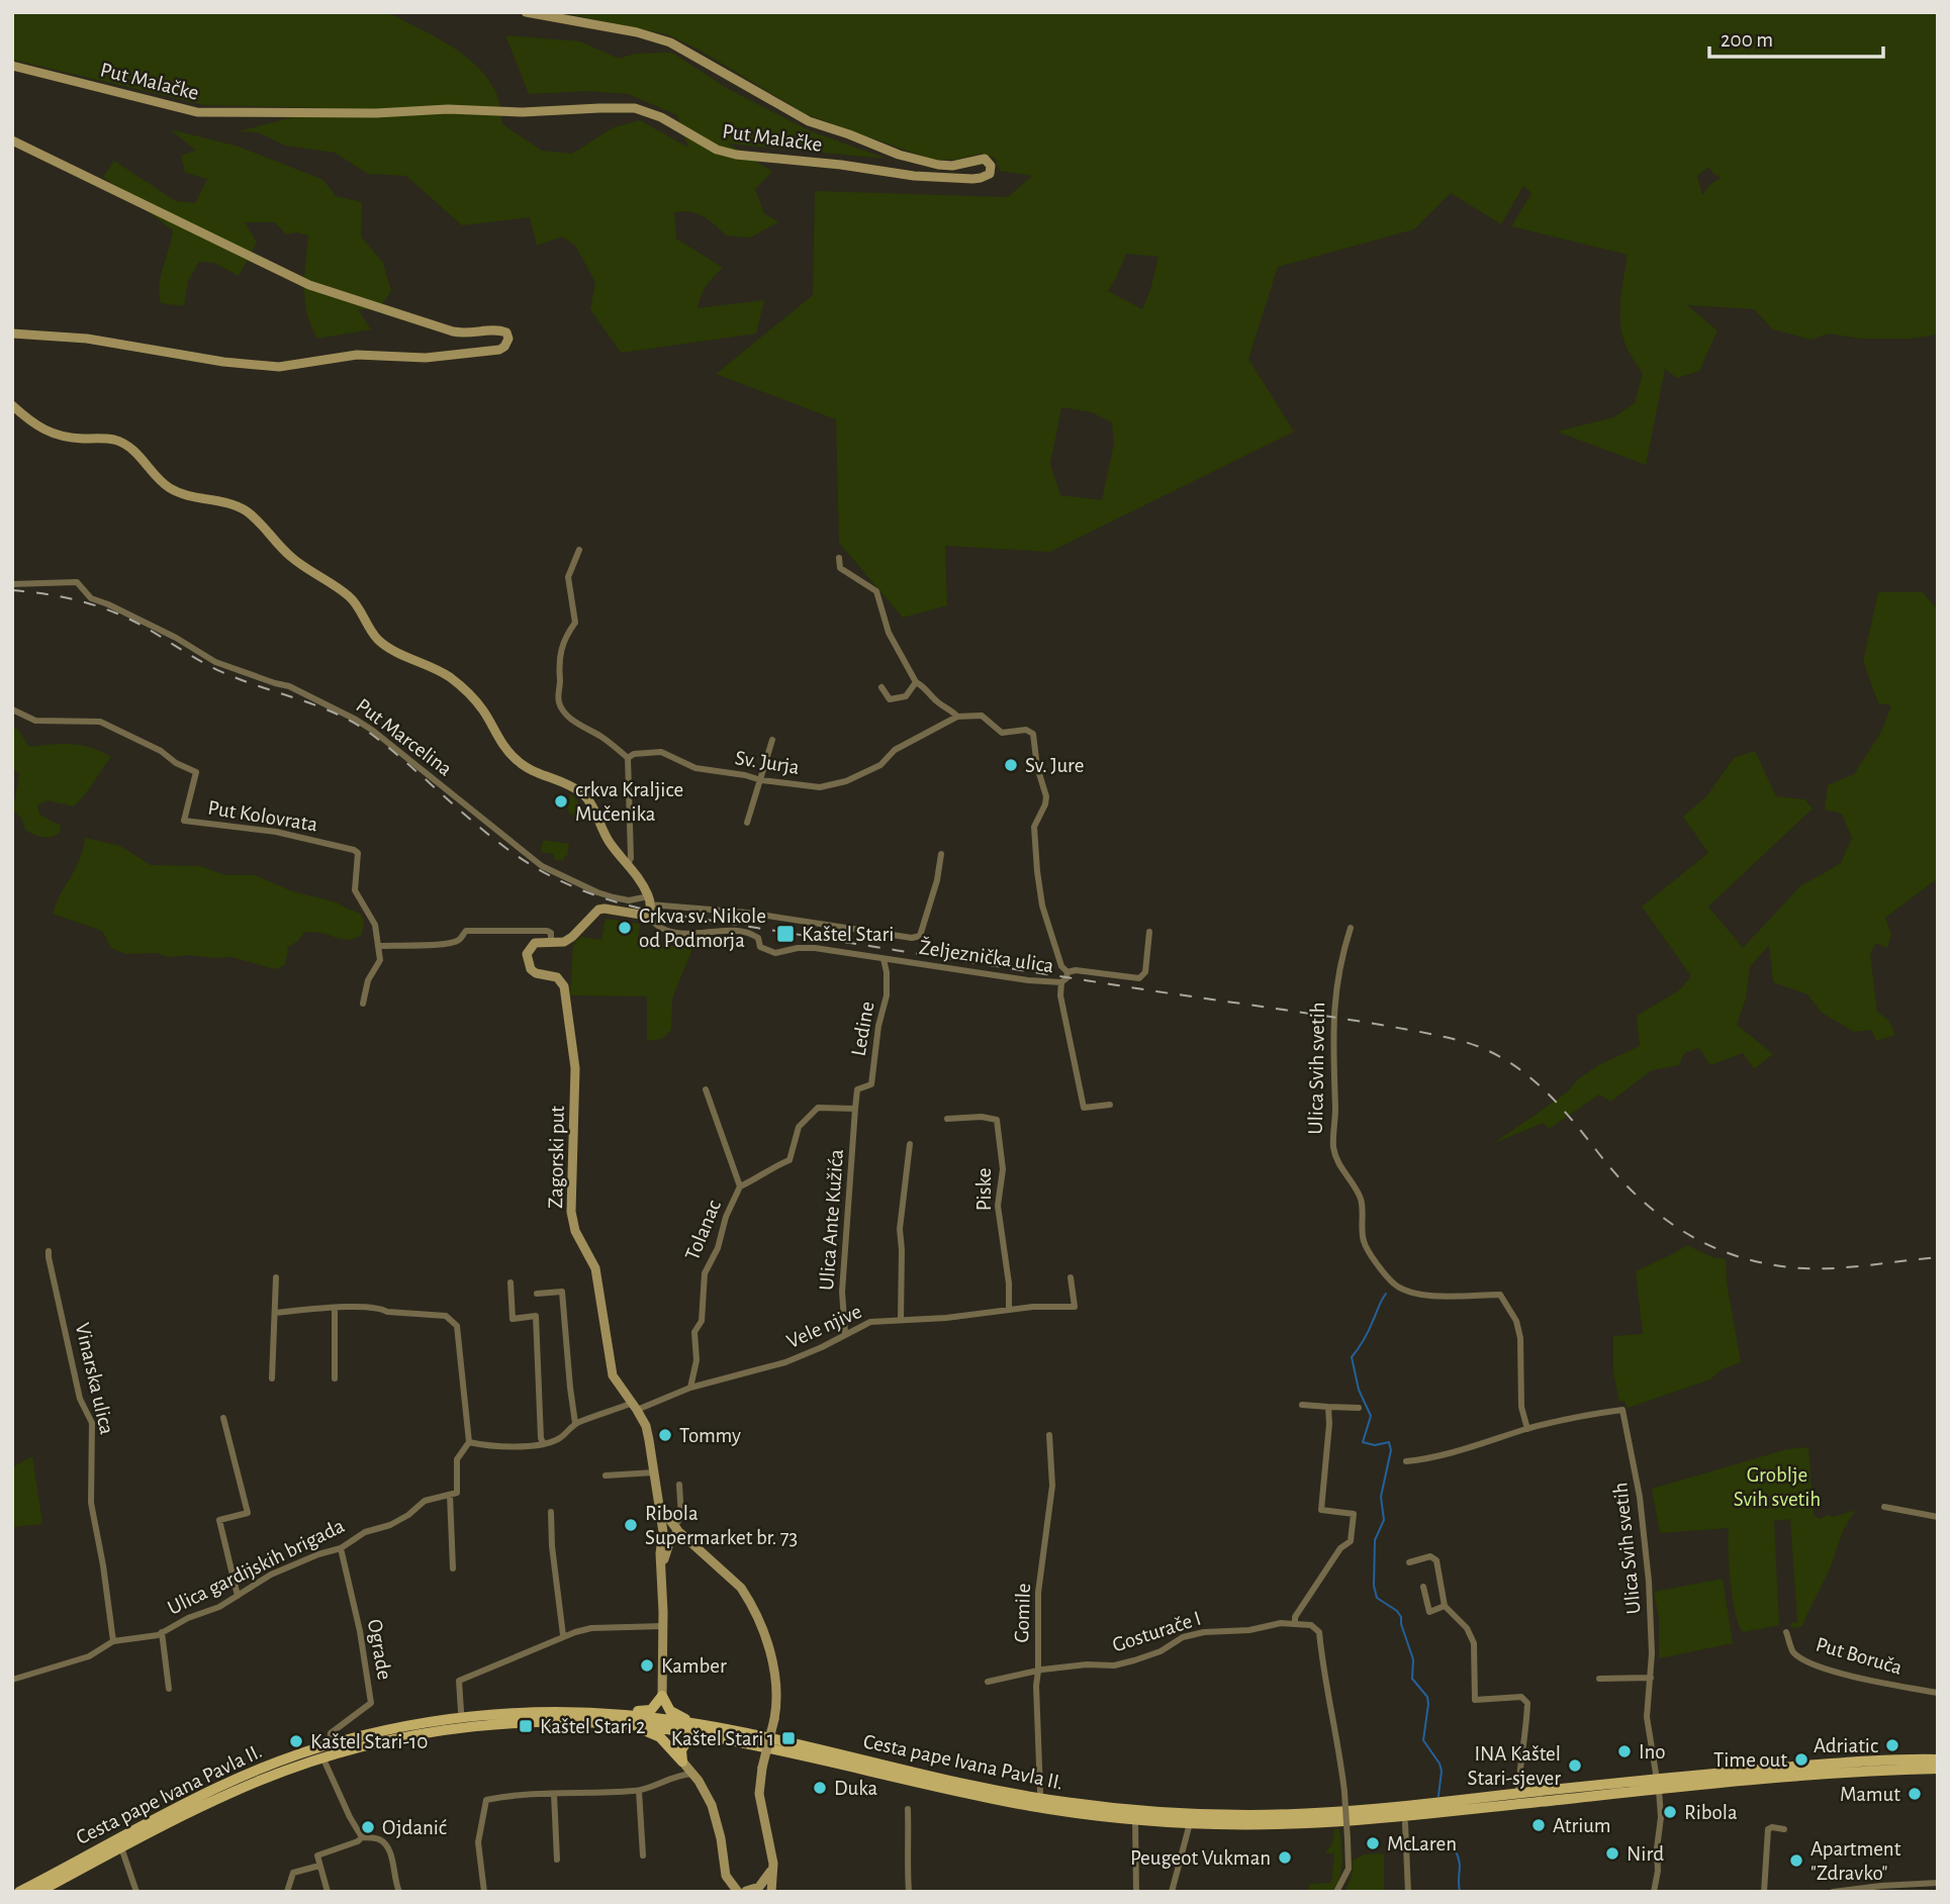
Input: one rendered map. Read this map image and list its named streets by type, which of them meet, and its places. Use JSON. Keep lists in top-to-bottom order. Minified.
{"streets":{"main road":["Put Malačke","Zagorski put","Cesta pape Ivana Pavla II."],"street":["Put Marcelina","Sv. Jurja","Put Kolovrata","Željeznička ulica","Ledine","Ulica Svih svetih","Piske","Ulica Ante Kužića","Tolanac","Vele njive","Vinarska ulica","Ulica gardijskih brigada","Gomile","Gosturače I","Ograde","Put Boruča"]},"crossings":[["Željeznička ulica","Ledine"],["Željeznička ulica","Zagorski put"],["Ledine","Ulica Ante Kužića"],["Ulica Svih svetih","Cesta pape Ivana Pavla II."],["Zagorski put","Vele njive"],["Piske","Vele njive"],["Ulica Ante Kužića","Vele njive"],["Tolanac","Vele njive"],["Vinarska ulica","Ulica gardijskih brigada"],["Ulica gardijskih brigada","Ograde"],["Gomile","Gosturače I"]],"parks":["Groblje Svih svetih"],"places":{"other":["Sv. Jure","crkva Kraljice Mučenika","Crkva sv. Nikole od Podmorja","Tommy","Ribola Supermarket br. 73","Kamber","Kaštel Stari-10","Adriatic","Ino","Time out","INA Kaštel Stari-sjever","Duka","Mamut","Ribola","Atrium","Ojdanić","McLaren","Nird","Peugeot Vukman","Apartment \"Zdravko\""],"transit":["Kaštel Stari","Kaštel Stari 2","Kaštel Stari 1"]},"scale_bar":"200 m"}
